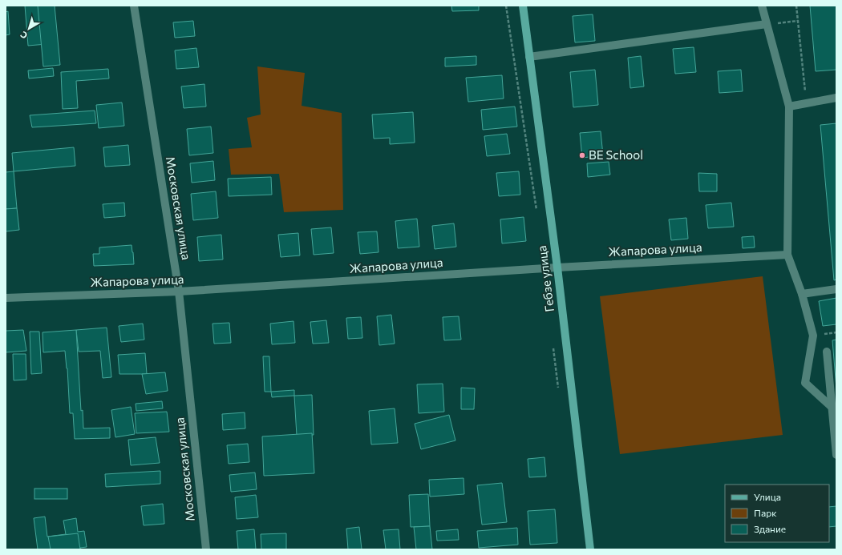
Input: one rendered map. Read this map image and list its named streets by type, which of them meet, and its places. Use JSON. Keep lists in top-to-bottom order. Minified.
{"streets":{"main road":["Гебзе улица"],"street":["Московская улица","Жапарова улица"]},"crossings":[["Московская улица","Жапарова улица"],["Жапарова улица","Гебзе улица"]],"places":["BE School"],"legend":["Улица","Парк","Здание"],"north":"bottom left"}
